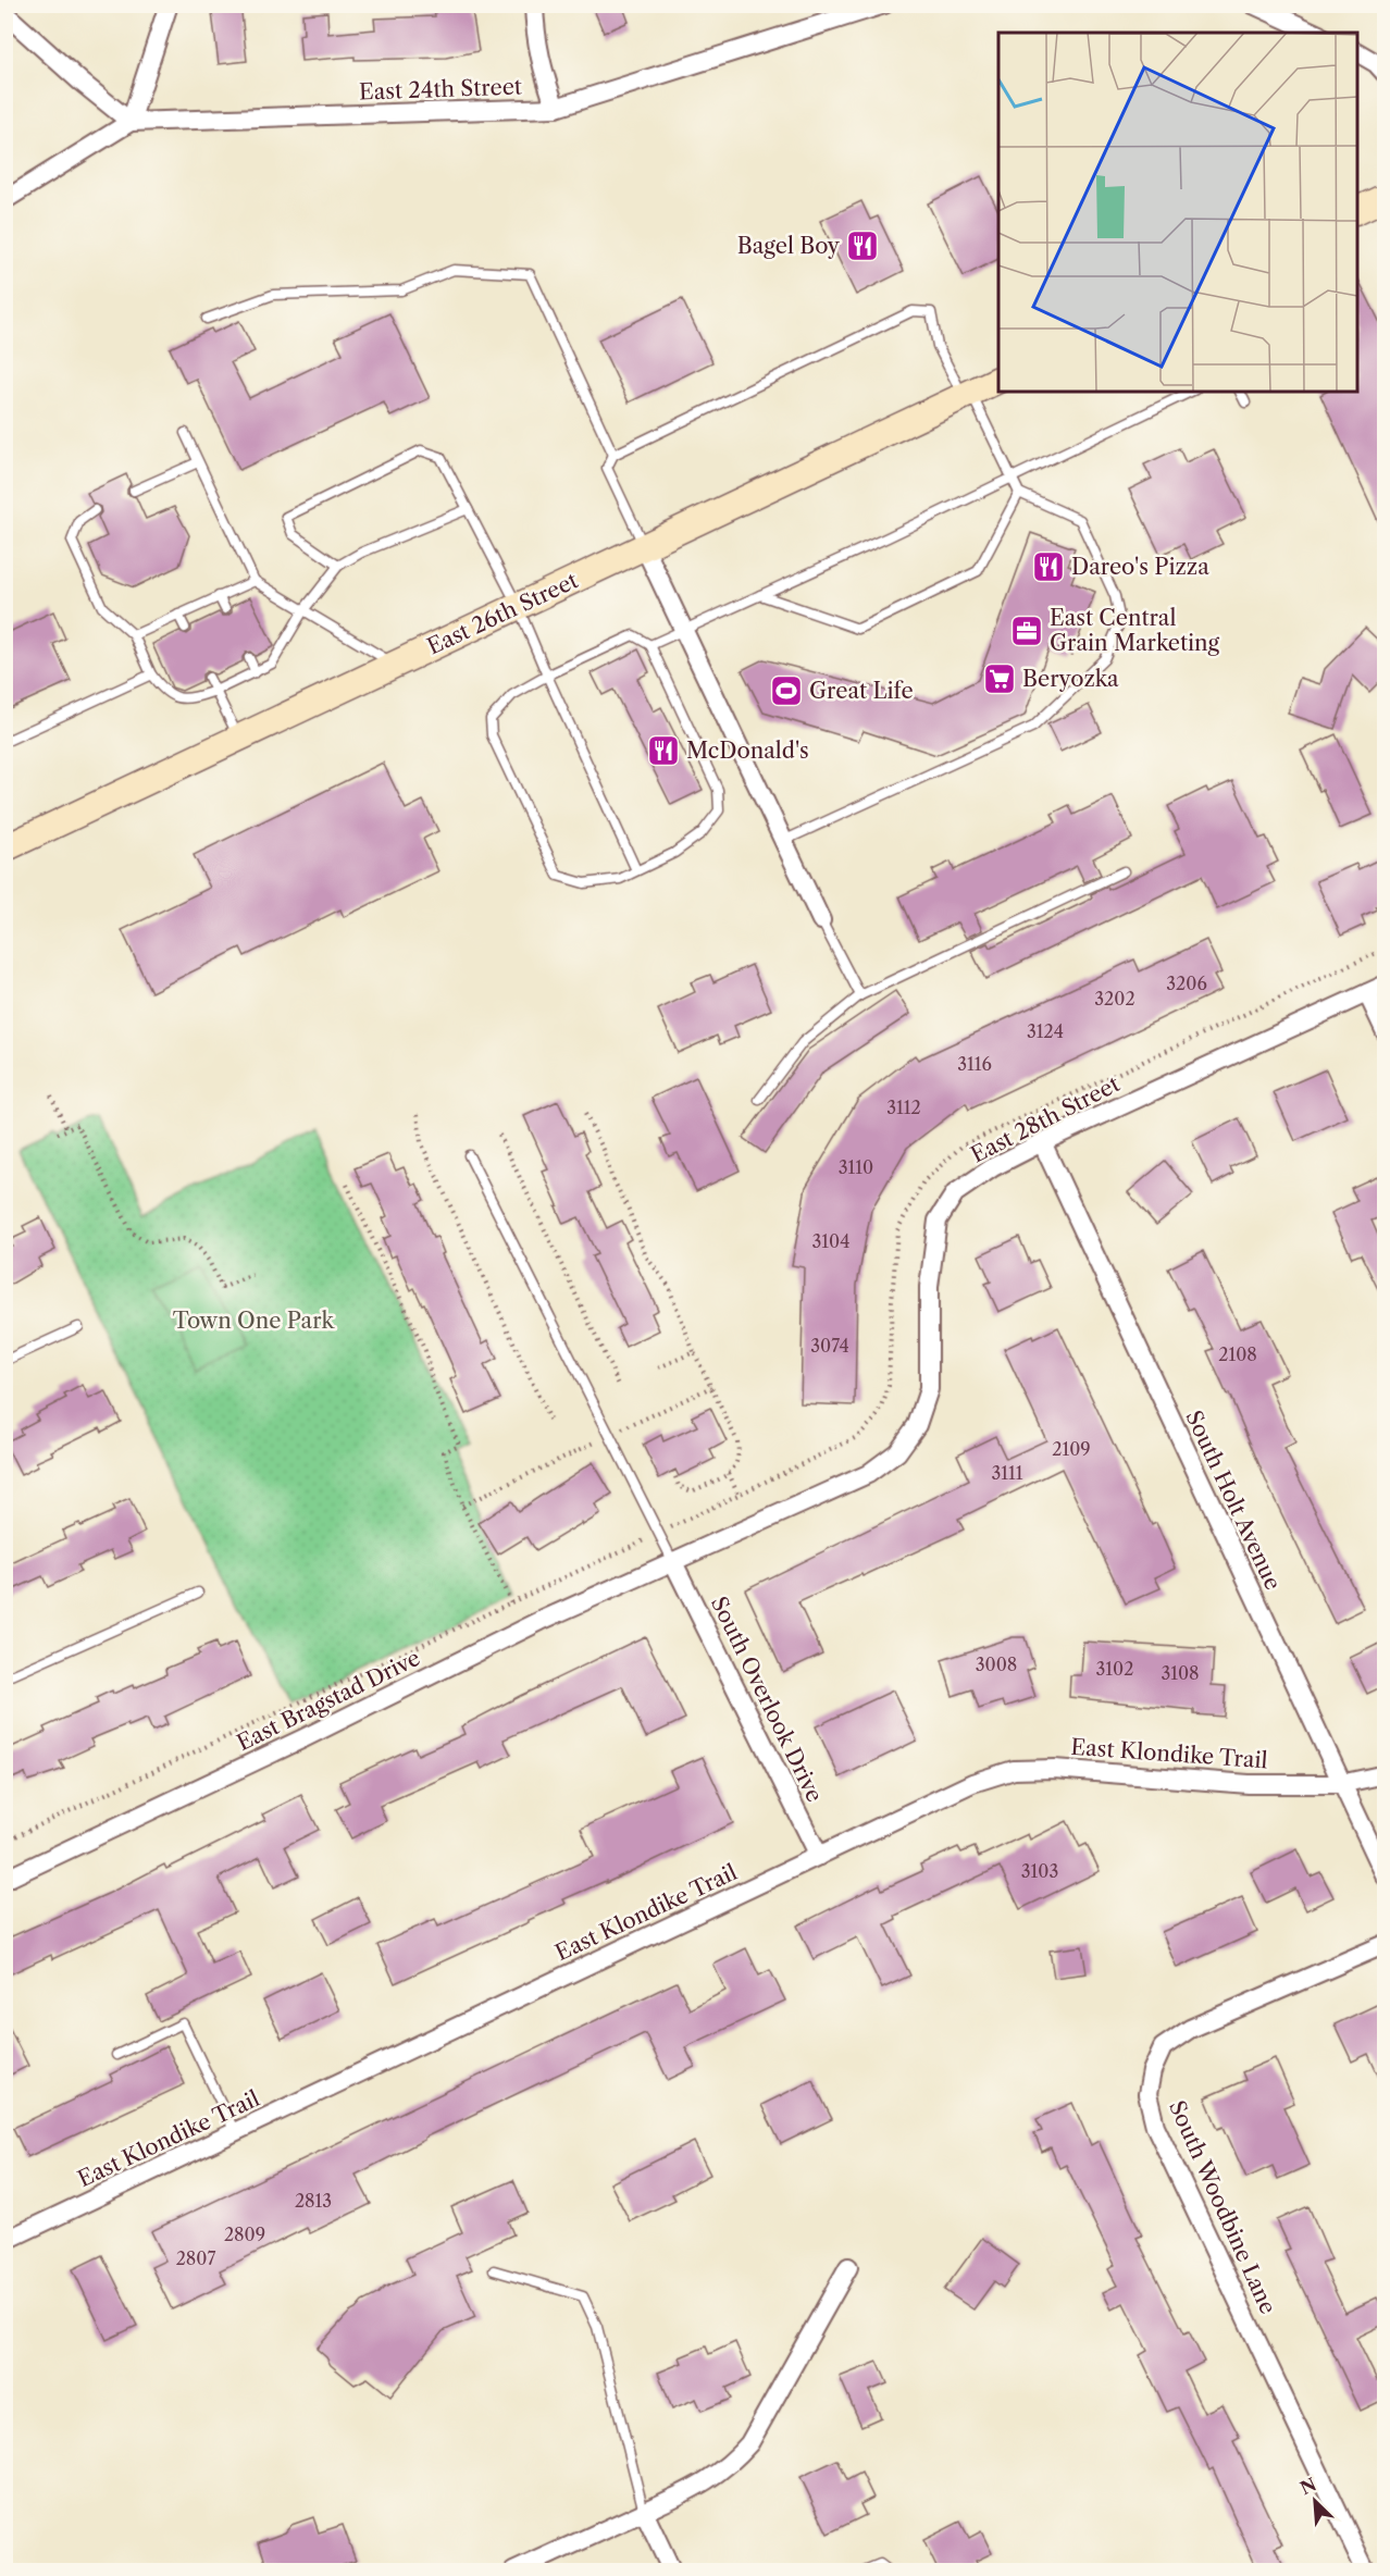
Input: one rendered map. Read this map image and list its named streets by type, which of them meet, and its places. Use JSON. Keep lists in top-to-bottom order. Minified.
{"streets":{"main road":["East 26th Street"],"street":["East 24th Street","East 28th Street","South Holt Avenue","South Overlook Drive","East Bragstad Drive","East Klondike Trail","South Woodbine Lane"]},"crossings":[["East 28th Street","South Holt Avenue"],["East 28th Street","South Overlook Drive"],["East 28th Street","East Bragstad Drive"],["South Holt Avenue","East Klondike Trail"],["South Overlook Drive","East Bragstad Drive"],["South Overlook Drive","East Klondike Trail"]],"parks":["Town One Park"],"places":{"restaurant":["Bagel Boy","Dareo's Pizza","McDonald's"],"office":["East Central Grain Marketing"],"supermarket":["Beryozka"],"sports":["Great Life"]},"house_numbers":["3206","3202","3124","3116","3112","3110","3104","3074","2108","2109","3111","3008","3102","3108","3103","2813","2809","2807"],"north":"top left"}
